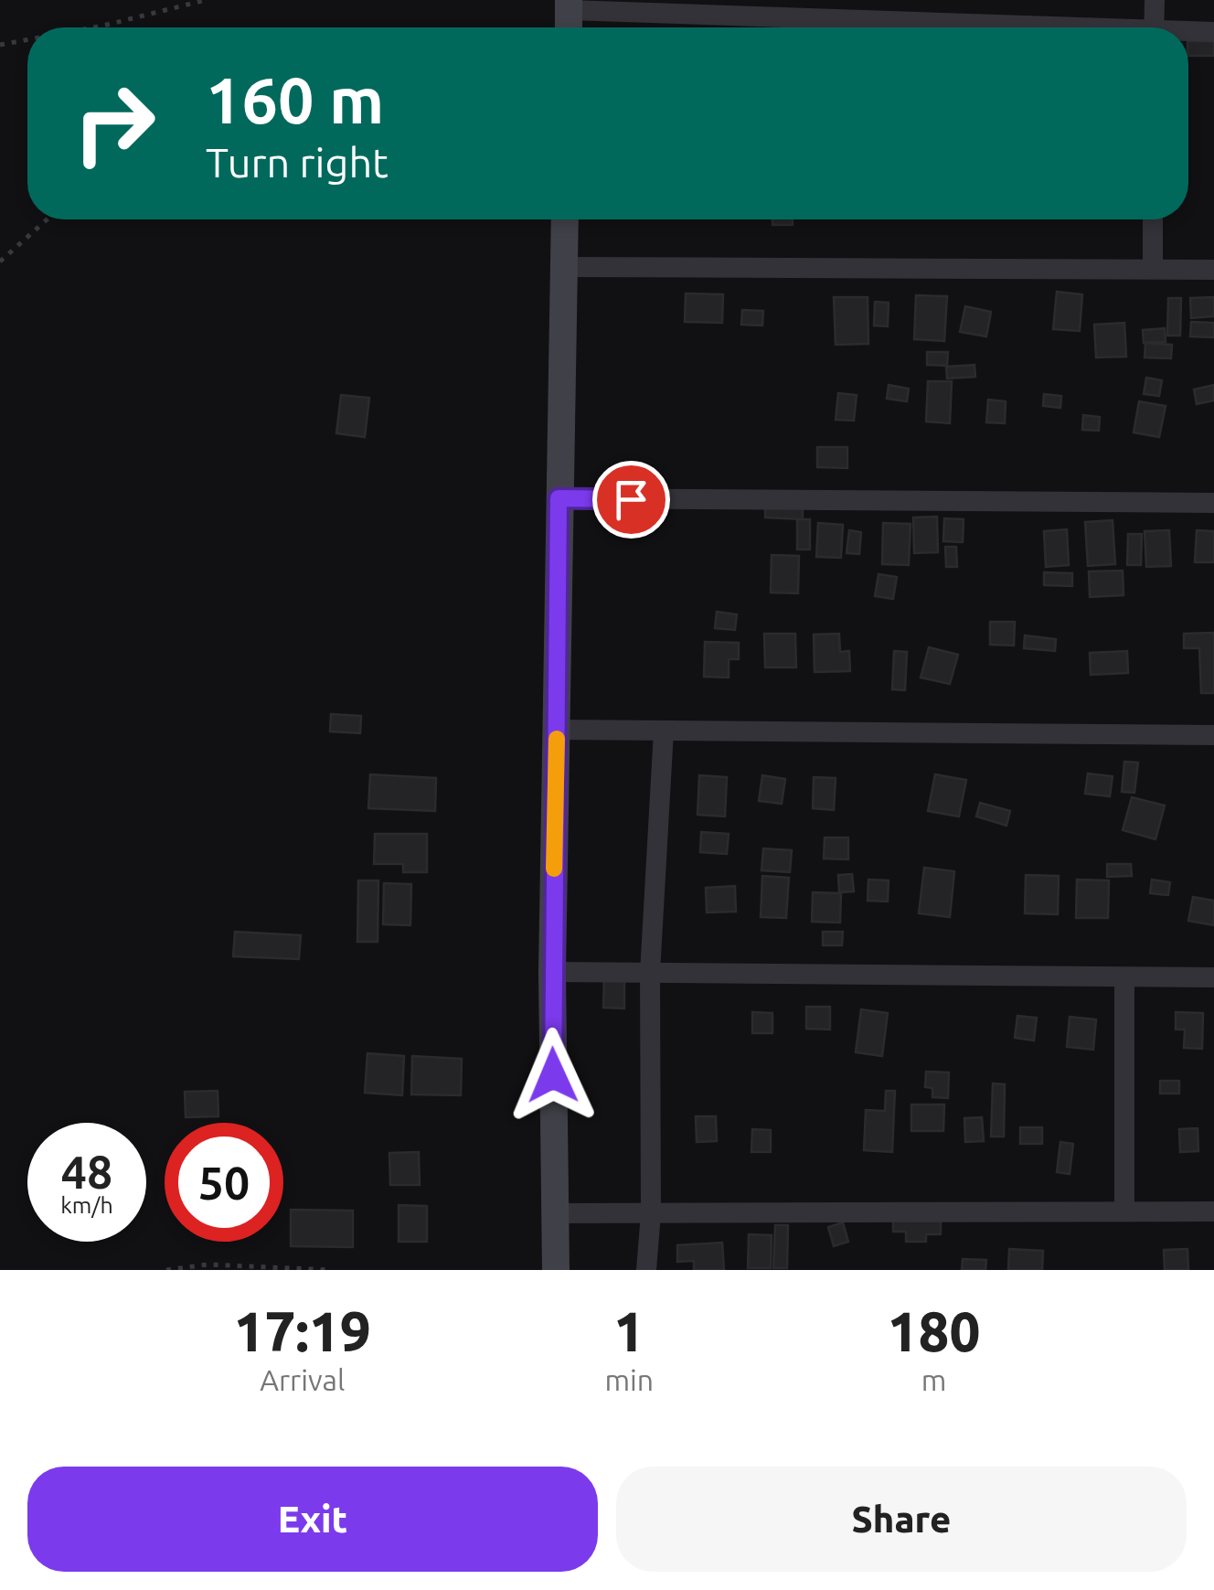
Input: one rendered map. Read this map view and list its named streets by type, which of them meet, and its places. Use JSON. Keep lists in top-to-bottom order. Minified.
{"page":{"turn":["160 m","Turn right"],"speed":"48 km/h","limit":"50","eta":["17:19","Arrival","1","min","180","m"],"buttons":["Exit","Share"]}}
